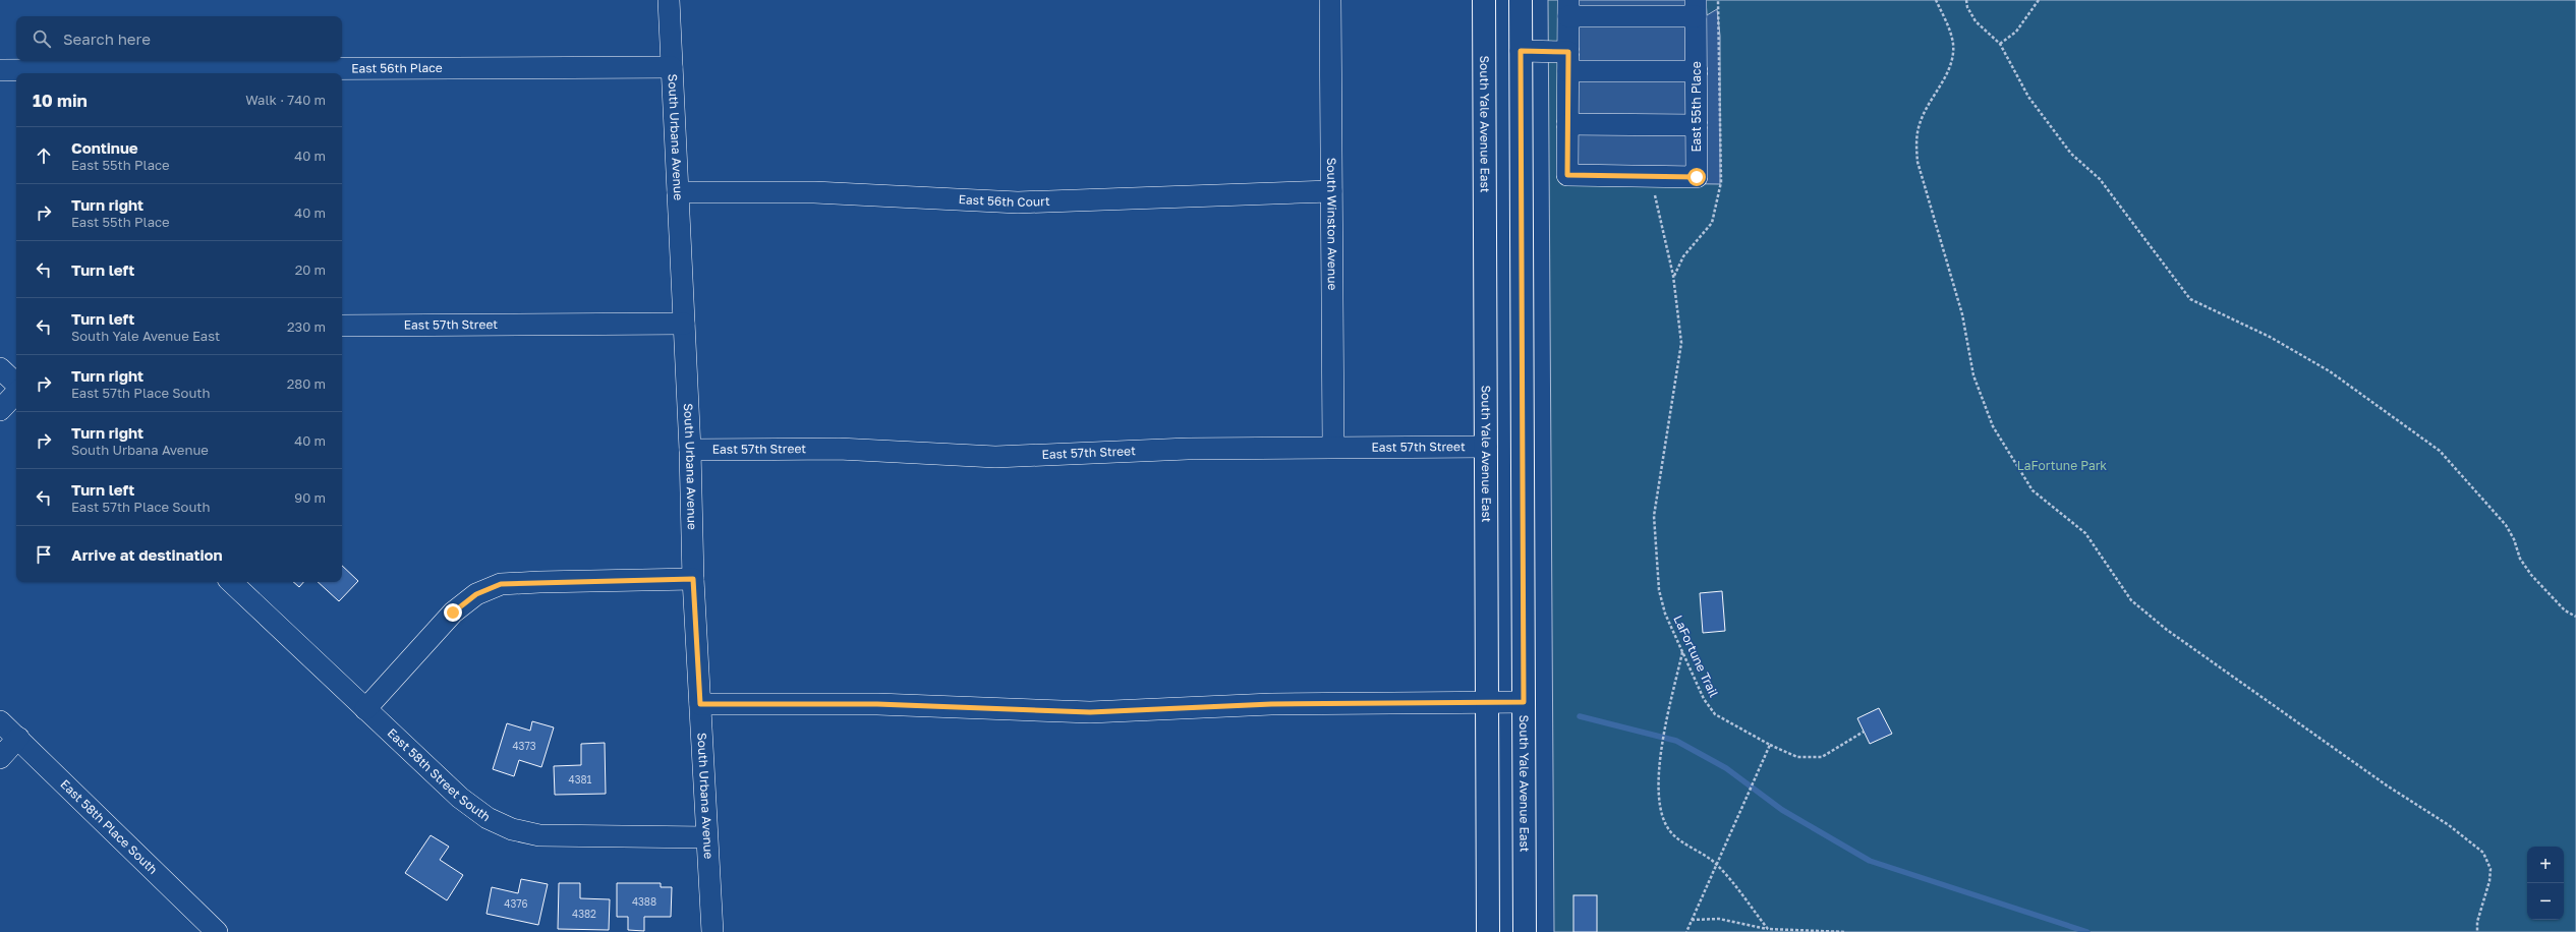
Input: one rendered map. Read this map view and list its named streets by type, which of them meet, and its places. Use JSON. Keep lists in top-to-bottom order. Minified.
{"streets":{"main road":["South Yale Avenue East"],"street":["East 56th Place","East 55th Place","South Urbana Avenue","East 56th Court","South Winston Avenue","East 57th Street","East 58th Street South","East 58th Place South"],"path":["LaFortune Trail"]},"crossings":[["East 56th Place","South Urbana Avenue"],["South Yale Avenue East","East 57th Street"],["South Urbana Avenue","East 56th Court"],["South Urbana Avenue","East 57th Street"],["South Urbana Avenue","East 58th Street South"],["East 56th Court","South Winston Avenue"],["South Winston Avenue","East 57th Street"]],"parks":["LaFortune Park"],"house_numbers":["4373","4381","4388","4376","4382"],"page":{"search":"Search here","heading":["10 min","Walk · 740 m"],"list":[["Continue","East 55th Place","40 m"],["Turn right","East 55th Place","40 m"],["Turn left","20 m"],["Turn left","South Yale Avenue East","230 m"],["Turn right","East 57th Place South","280 m"],["Turn right","South Urbana Avenue","40 m"],["Turn left","East 57th Place South","90 m"],"Arrive at destination"],"map_buttons":["+","−"]}}
